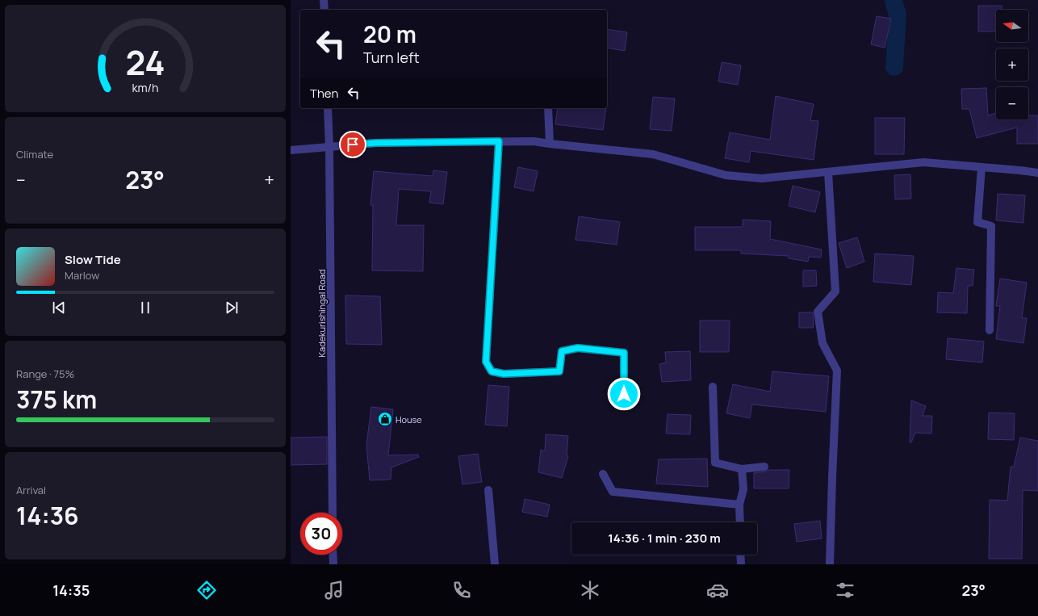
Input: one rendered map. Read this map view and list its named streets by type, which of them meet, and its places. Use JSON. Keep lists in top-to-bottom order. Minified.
{"streets":{"street":["Kadekurishingal Road"]},"places":{"shop":["House"]},"north":"left","page":{"map_buttons":["+","−"],"turn":["20 m","Turn left"],"then":"Then","tile":["Climate",["Range · 75%","375 km"],["Arrival","14:36"]],"heat":["−","23°","+"],"song":["Slow Tide","Marlow"],"limit":"30","trip":"14:36 · 1 min · 230 m","tabs":["14:35","23°"],"gauge":["24","km/h"]}}
